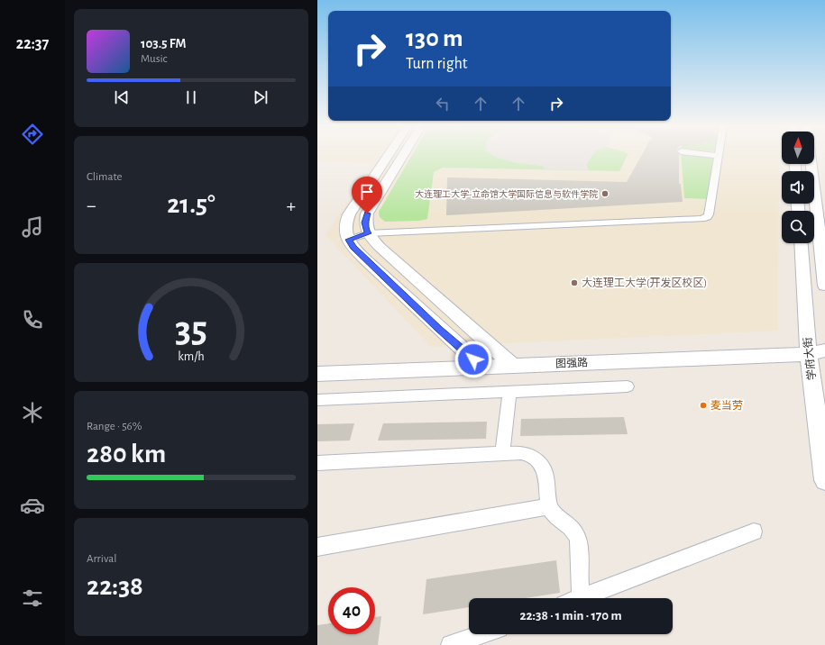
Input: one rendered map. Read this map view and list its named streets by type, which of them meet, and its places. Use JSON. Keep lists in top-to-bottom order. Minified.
{"streets":{"street":["学府大街","图强路"]},"crossings":[["学府大街","图强路"]],"places":["大连理工大学-立命馆大学国际信息与软件学院","大连理工大学(开发区校区)","麦当劳"],"north":"top","page":{"tabs":"22:37","turn":["130 m","Turn right"],"song":["103.5 FM","Music"],"tile":["Climate",["Range · 56%","280 km"],["Arrival","22:38"]],"heat":["−","21.5°","+"],"limit":"40","trip":"22:38 · 1 min · 170 m","gauge":["35","km/h"]}}
